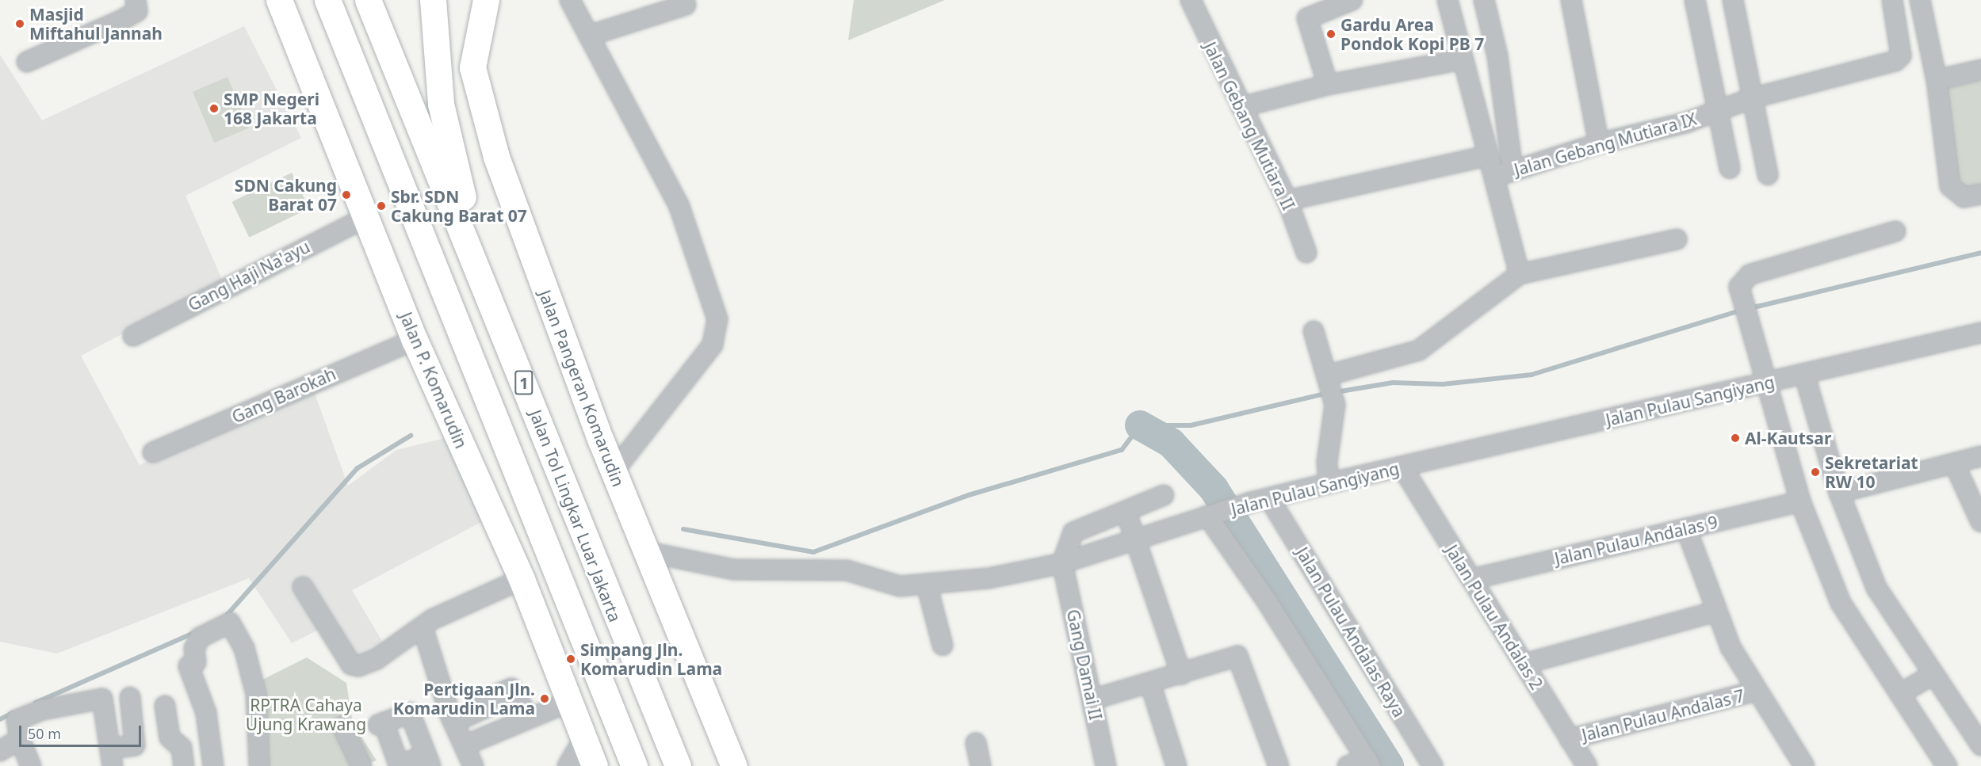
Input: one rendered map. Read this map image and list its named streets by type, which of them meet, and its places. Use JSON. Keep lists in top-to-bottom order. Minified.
{"streets":{"main road":["Jalan P. Komarudin","1","Jalan Pangeran Komarudin","Jalan Tol Lingkar Luar Jakarta"],"street":["Jalan Gebang Mutiara II","Jalan Gebang Mutiara IX","Gang Haji Na'ayu","Gang Barokah","Jalan Pulau Sangiyang","Jalan Pulau Andalas 9","Jalan Pulau Andalas 2","Jalan Pulau Andalas Raya","Gang Damai II","Jalan Pulau Andalas 7"]},"crossings":[["Gang Haji Na'ayu","Jalan P. Komarudin"],["Jalan P. Komarudin","Gang Barokah"],["Jalan Pangeran Komarudin","Jalan Pulau Sangiyang"],["Jalan Pulau Sangiyang","Jalan Pulau Andalas 2"],["Jalan Pulau Sangiyang","Jalan Pulau Andalas Raya"],["Jalan Pulau Sangiyang","Gang Damai II"],["Jalan Pulau Andalas 9","Jalan Pulau Andalas 2"],["Jalan Pulau Andalas 2","Jalan Pulau Andalas 7"]],"parks":["RPTRA Cahaya Ujung Krawang"],"places":["Masjid Miftahul Jannah","Gardu Area Pondok Kopi PB 7","SMP Negeri 168 Jakarta","SDN Cakung Barat 07","Sbr. SDN Cakung Barat 07","Al-Kautsar","Sekretariat RW 10","Simpang Jln. Komarudin Lama","Pertigaan Jln. Komarudin Lama"],"scale_bar":"50 m"}
